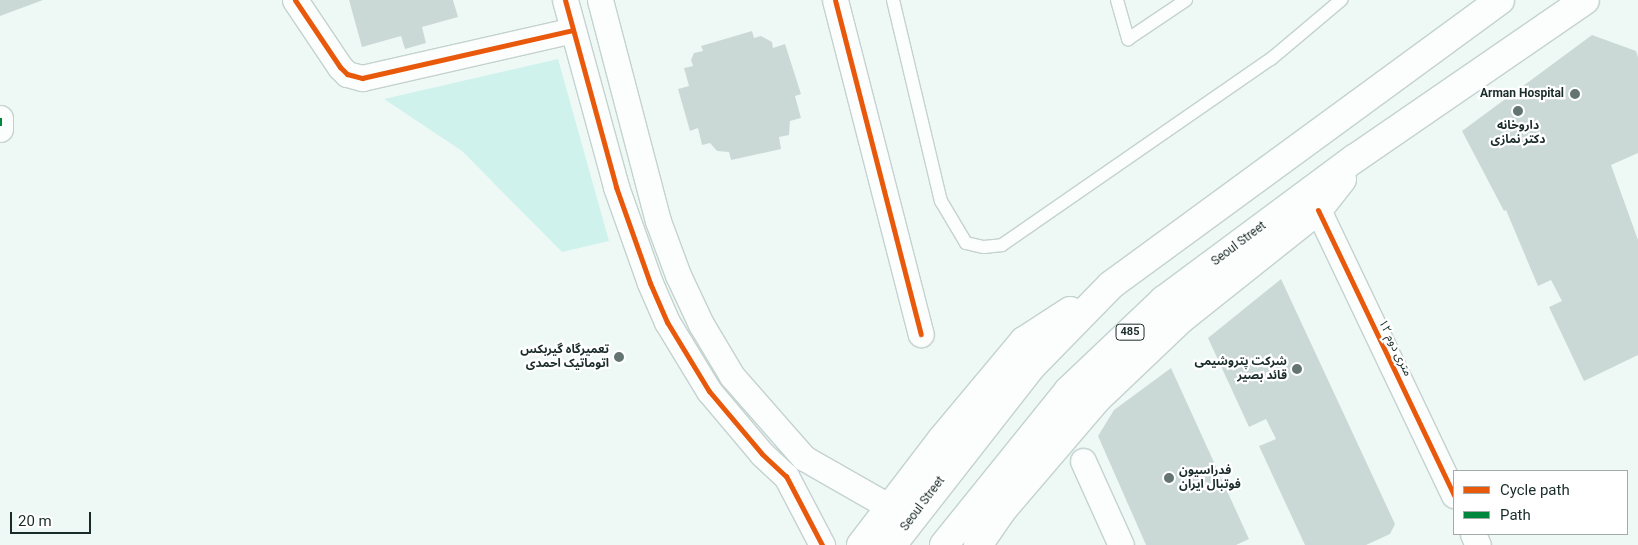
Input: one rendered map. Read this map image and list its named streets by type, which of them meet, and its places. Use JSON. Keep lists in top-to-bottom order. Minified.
{"streets":{"main road":["Seoul Street","485"],"street":["۱۲ متری دوم"]},"places":["Arman Hospital","داروخانه دکتر نمازی","تعمیرگاه گیربکس اتوماتیک احمدی","شرکت پتروشیمی قائد بصیر","فدراسیون فوتبال ایران"],"legend":["Cycle path","Path"],"scale_bar":"20 m"}
